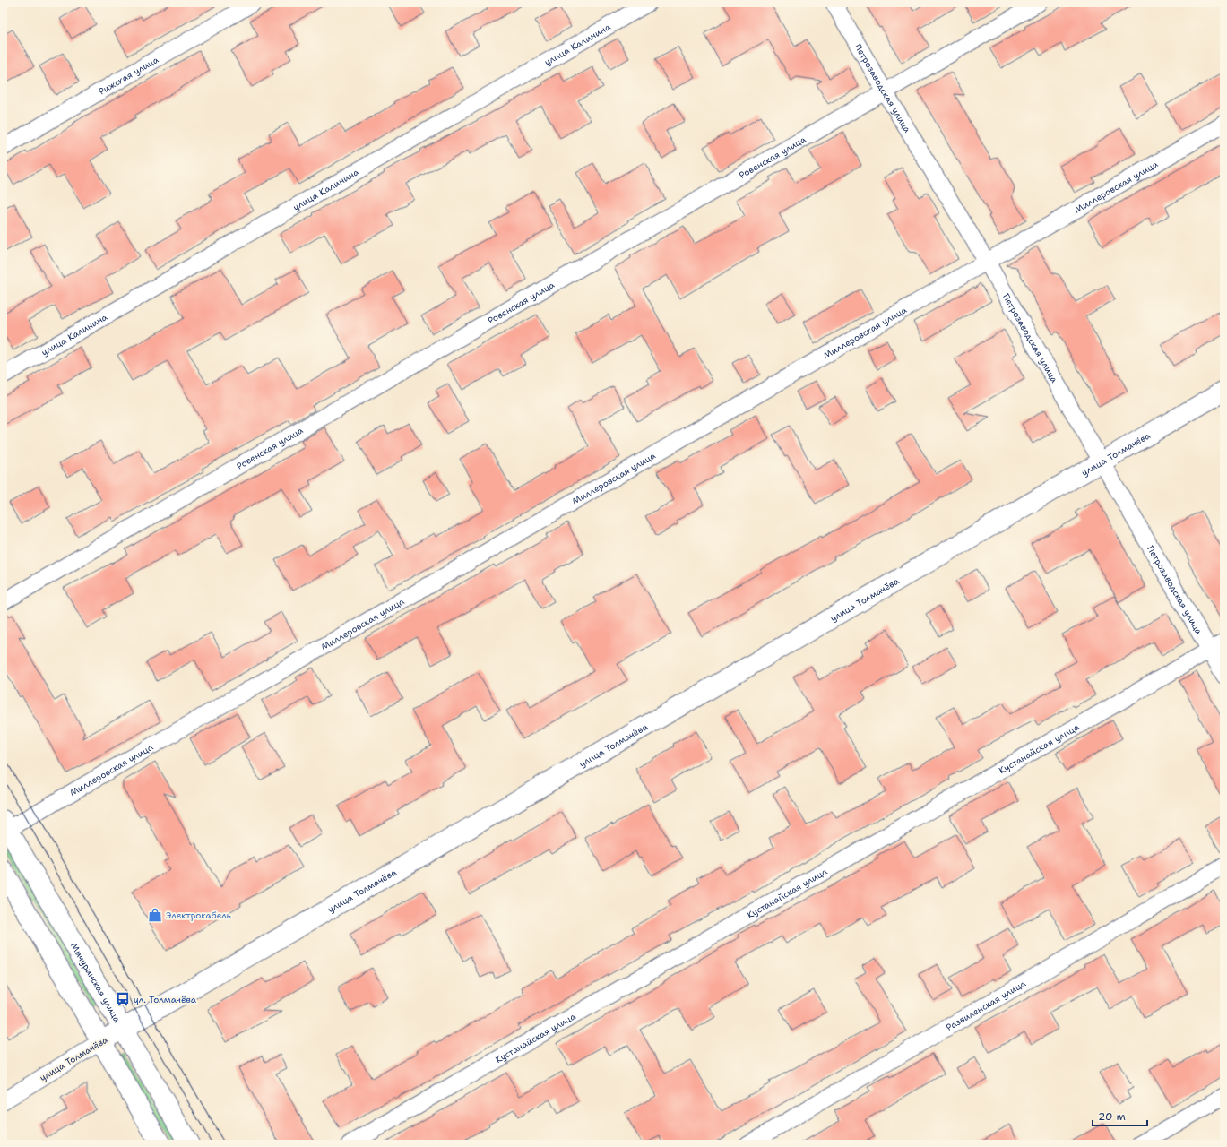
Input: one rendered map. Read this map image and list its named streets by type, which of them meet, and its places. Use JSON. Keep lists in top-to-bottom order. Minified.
{"streets":{"street":["улица Калинина","Рижская улица","Петрозаводская улица","Ровенская улица","Миллеровская улица","улица Толмачёва","Кустанайская улица","Мичуринская улица","Развиленская улица"]},"crossings":[["Петрозаводская улица","Ровенская улица"],["Петрозаводская улица","Миллеровская улица"],["Петрозаводская улица","улица Толмачёва"],["Петрозаводская улица","Кустанайская улица"],["Миллеровская улица","Мичуринская улица"],["улица Толмачёва","Мичуринская улица"]],"places":{"shop":["Электрокабель"],"bus stop":["ул. Толмачёва"]},"scale_bar":"20 m"}
